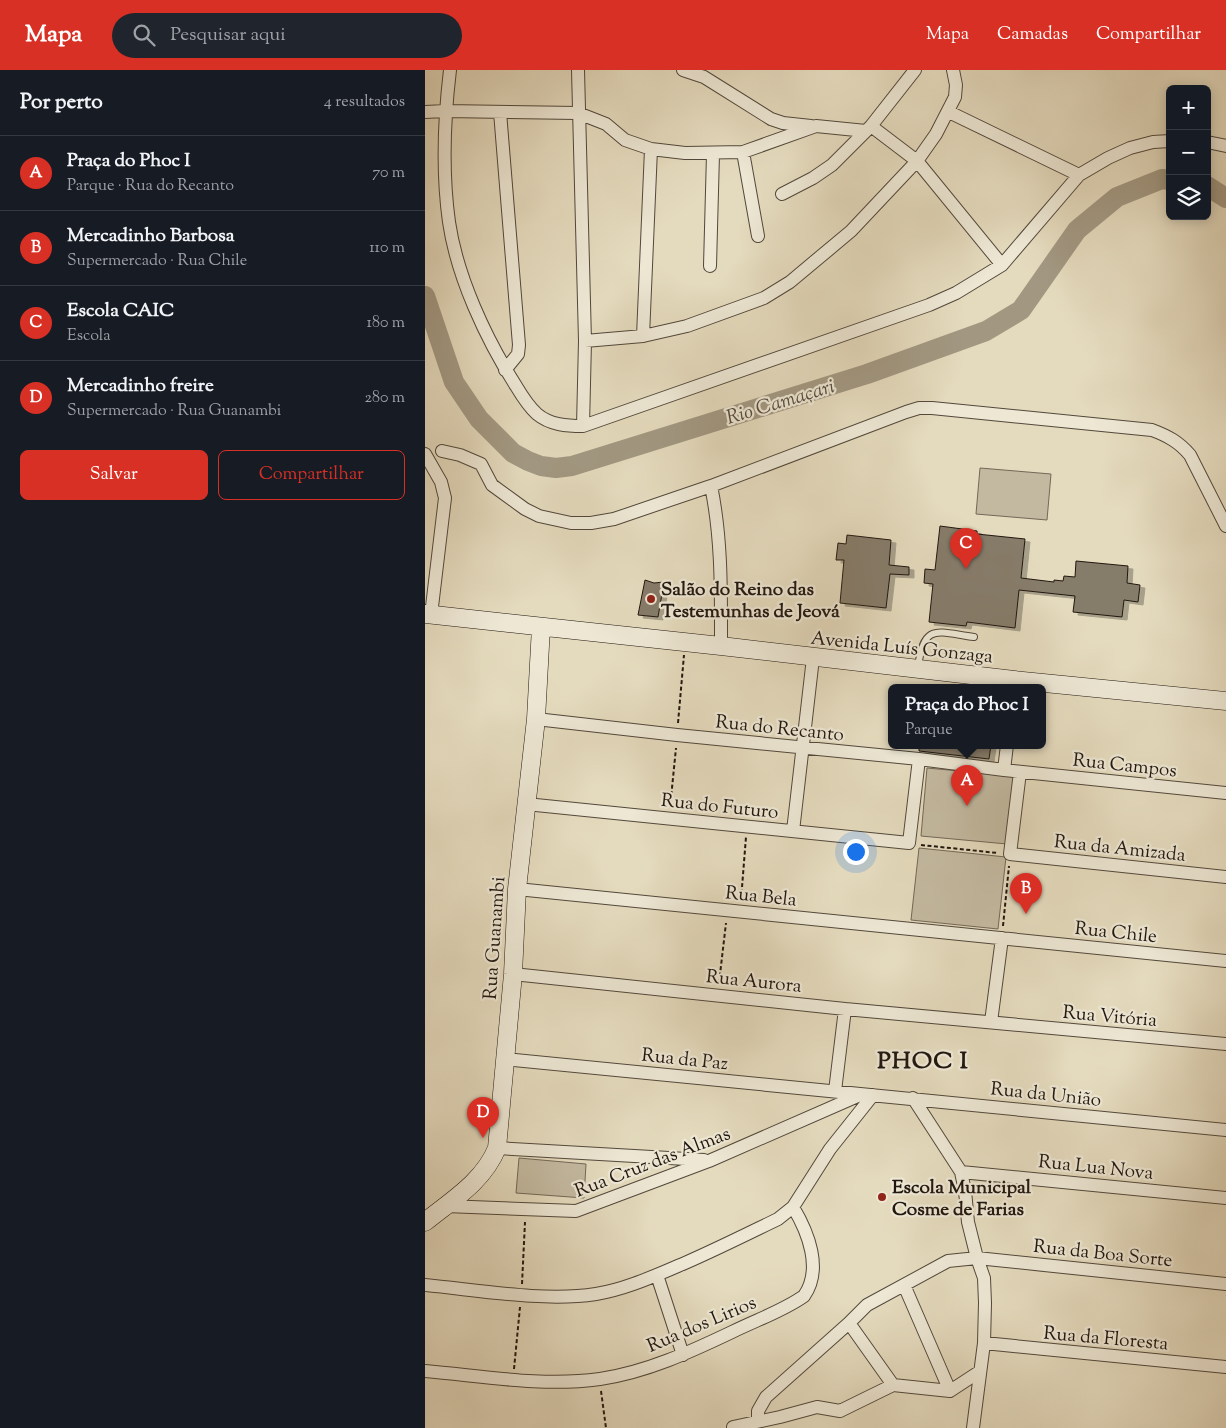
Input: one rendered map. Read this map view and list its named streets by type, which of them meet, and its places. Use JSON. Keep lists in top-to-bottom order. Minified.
{"streets":{"street":["Avenida Luís Gonzaga","Rua do Recanto","Rua Campos","Rua do Futuro","Rua da Amizada","Rua Bela","Rua Chile","Rua Guanambi","Rua Aurora","Rua Vitória","Rua da Paz","Rua da União","Rua Cruz das Almas","Rua Lua Nova","Rua da Boa Sorte","Rua dos Lirios","Rua da Floresta"]},"crossings":[["Avenida Luís Gonzaga","Rua Guanambi"],["Rua do Recanto","Rua Campos"],["Rua do Recanto","Rua Guanambi"],["Rua do Futuro","Rua Guanambi"],["Rua Bela","Rua Chile"],["Rua Bela","Rua Guanambi"],["Rua Guanambi","Rua Aurora"],["Rua Guanambi","Rua da Paz"],["Rua Guanambi","Rua Cruz das Almas"],["Rua Aurora","Rua Vitória"],["Rua da Paz","Rua da União"],["Rua da Paz","Rua Cruz das Almas"],["Rua da União","Rua Cruz das Almas"]],"districts":["PHOC I"],"water":["Rio Camaçari"],"places":["Salão do Reino das Testemunhas de Jeová","Escola Municipal Cosme de Farias"],"page":{"header":"Mapa","search":"Pesquisar aqui","nav":["Mapa","Camadas","Compartilhar"],"heading":["Por perto","4 resultados"],"map_buttons":["+","−"],"list":[{"mark":"A","name":"Praça do Phoc I","note":"Parque · Rua do Recanto","value":"70 m"},{"mark":"B","name":"Mercadinho Barbosa","note":"Supermercado · Rua Chile","value":"110 m"},{"mark":"C","name":"Escola CAIC","note":"Escola","value":"180 m"},{"mark":"D","name":"Mercadinho freire","note":"Supermercado · Rua Guanambi","value":"280 m"}],"buttons":["Salvar","Compartilhar"],"pins":["C","A","B","D"],"popup":["Praça do Phoc I","Parque"]}}
